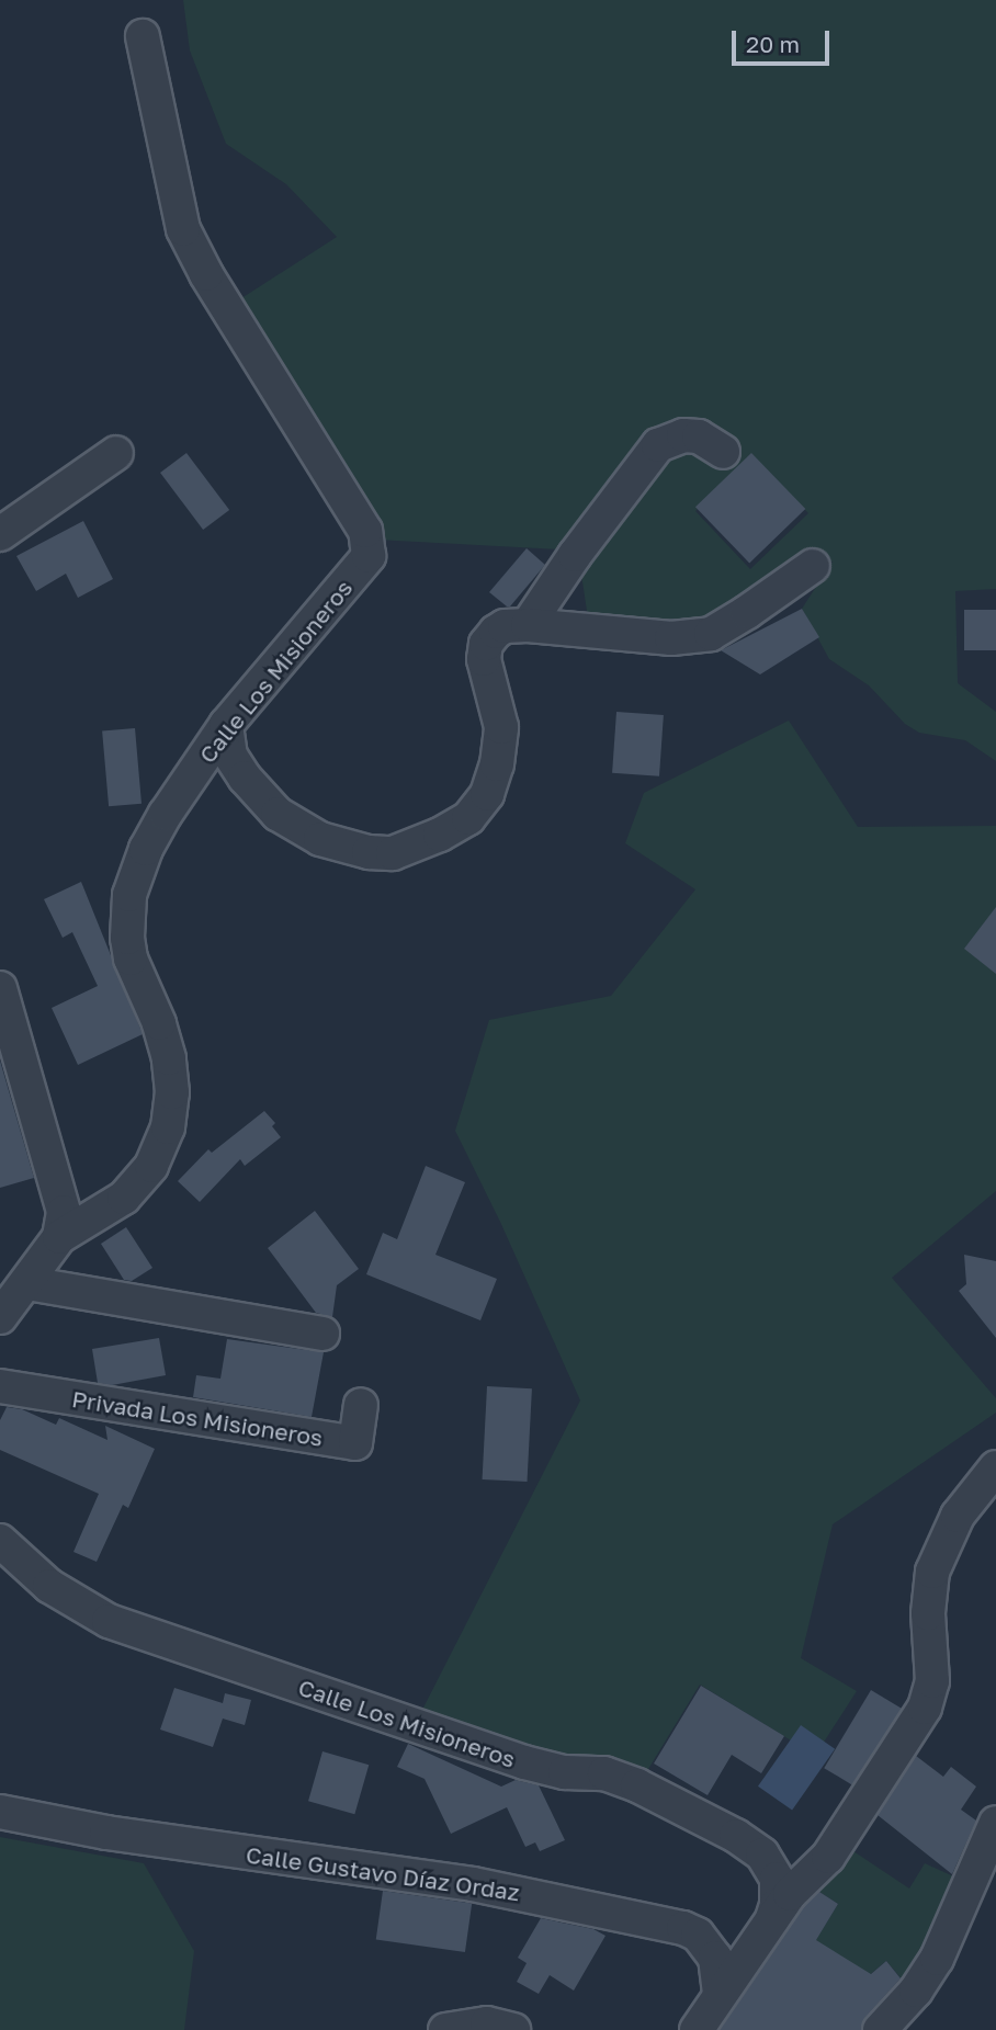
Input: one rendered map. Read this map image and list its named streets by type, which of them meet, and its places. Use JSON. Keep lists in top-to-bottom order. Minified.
{"streets":{"street":["Calle Los Misioneros","Privada Los Misioneros","Calle Gustavo Díaz Ordaz"]},"scale_bar":"20 m"}
